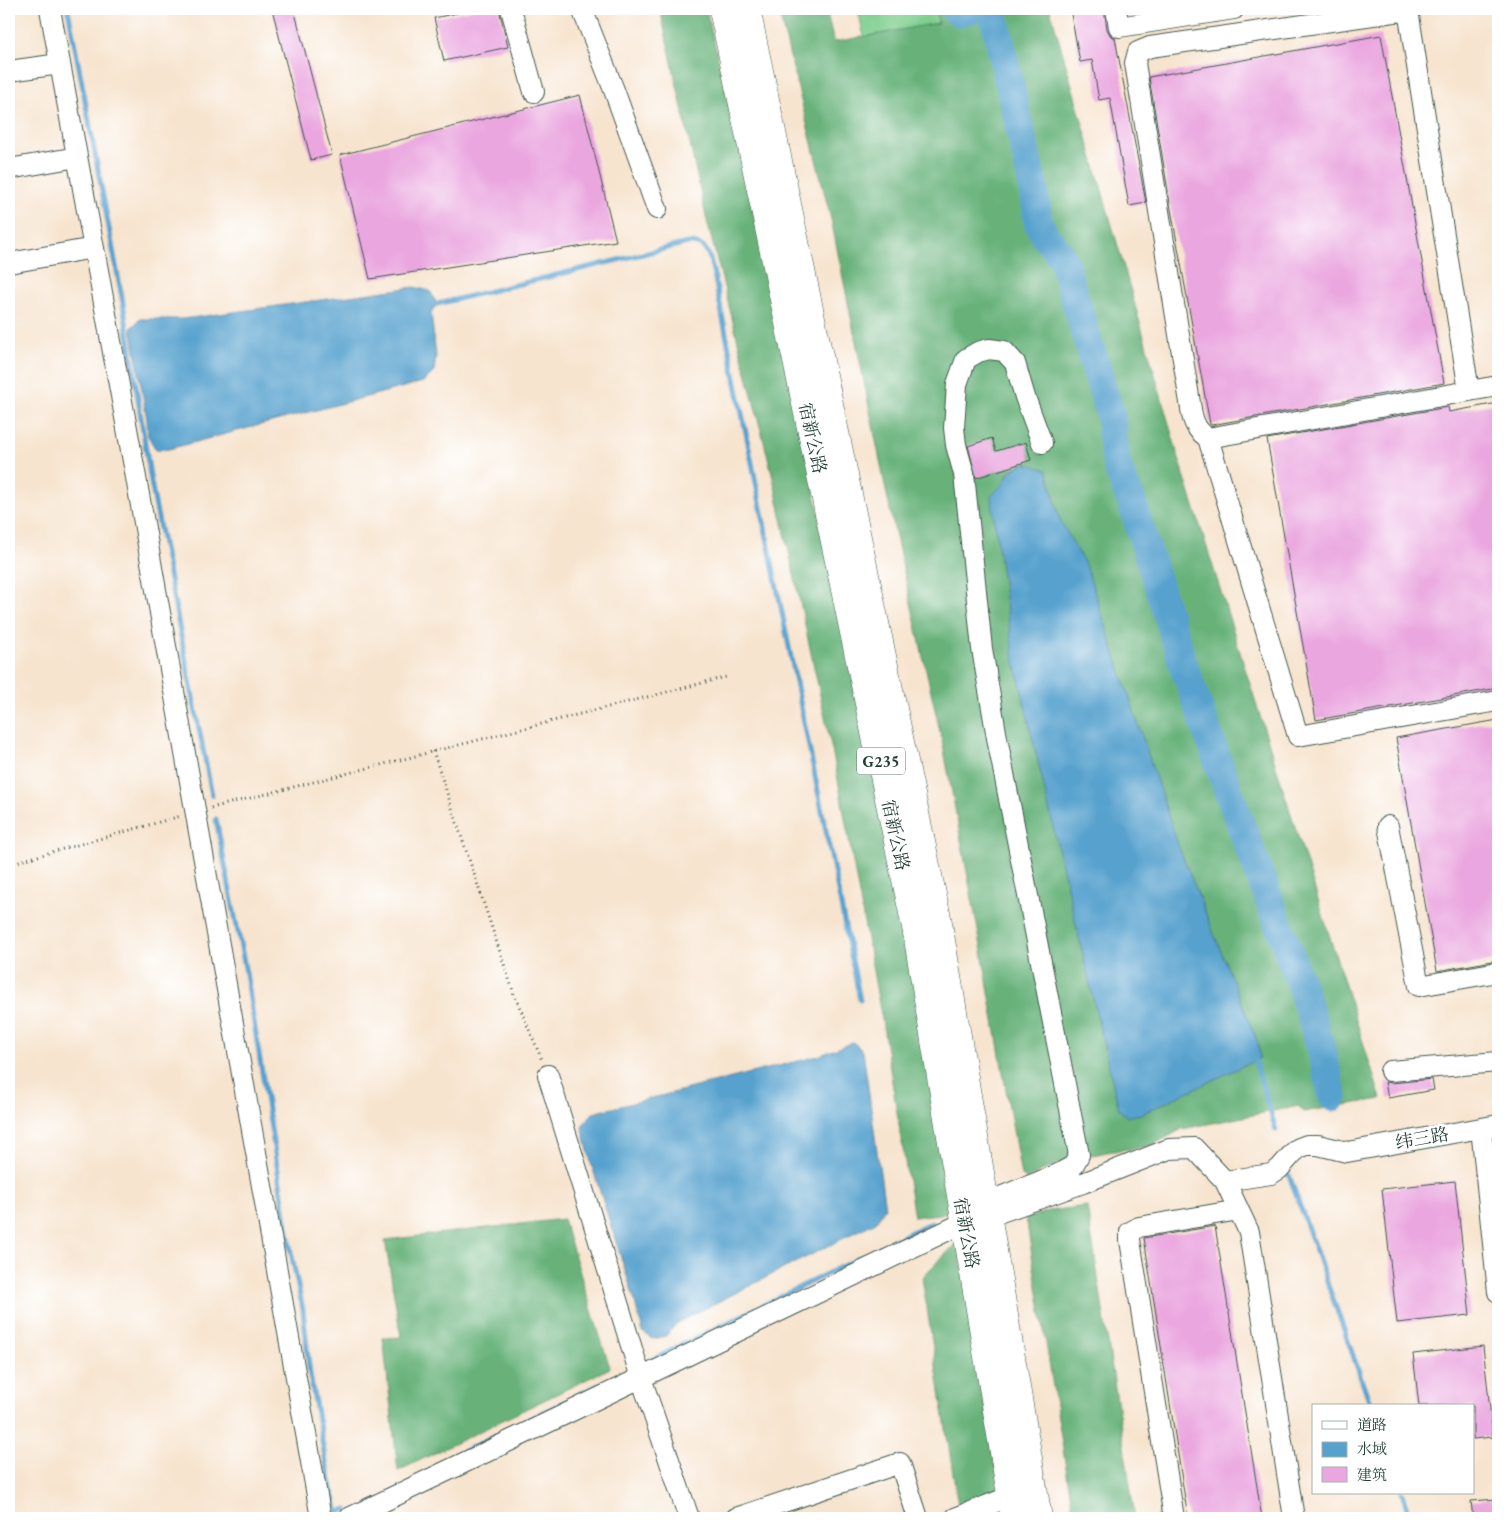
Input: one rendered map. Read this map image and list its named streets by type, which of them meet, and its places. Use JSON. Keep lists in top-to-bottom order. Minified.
{"streets":{"highway":["宿新公路","G235"],"street":["纬三路"]},"legend":["道路","水域","建筑"]}
